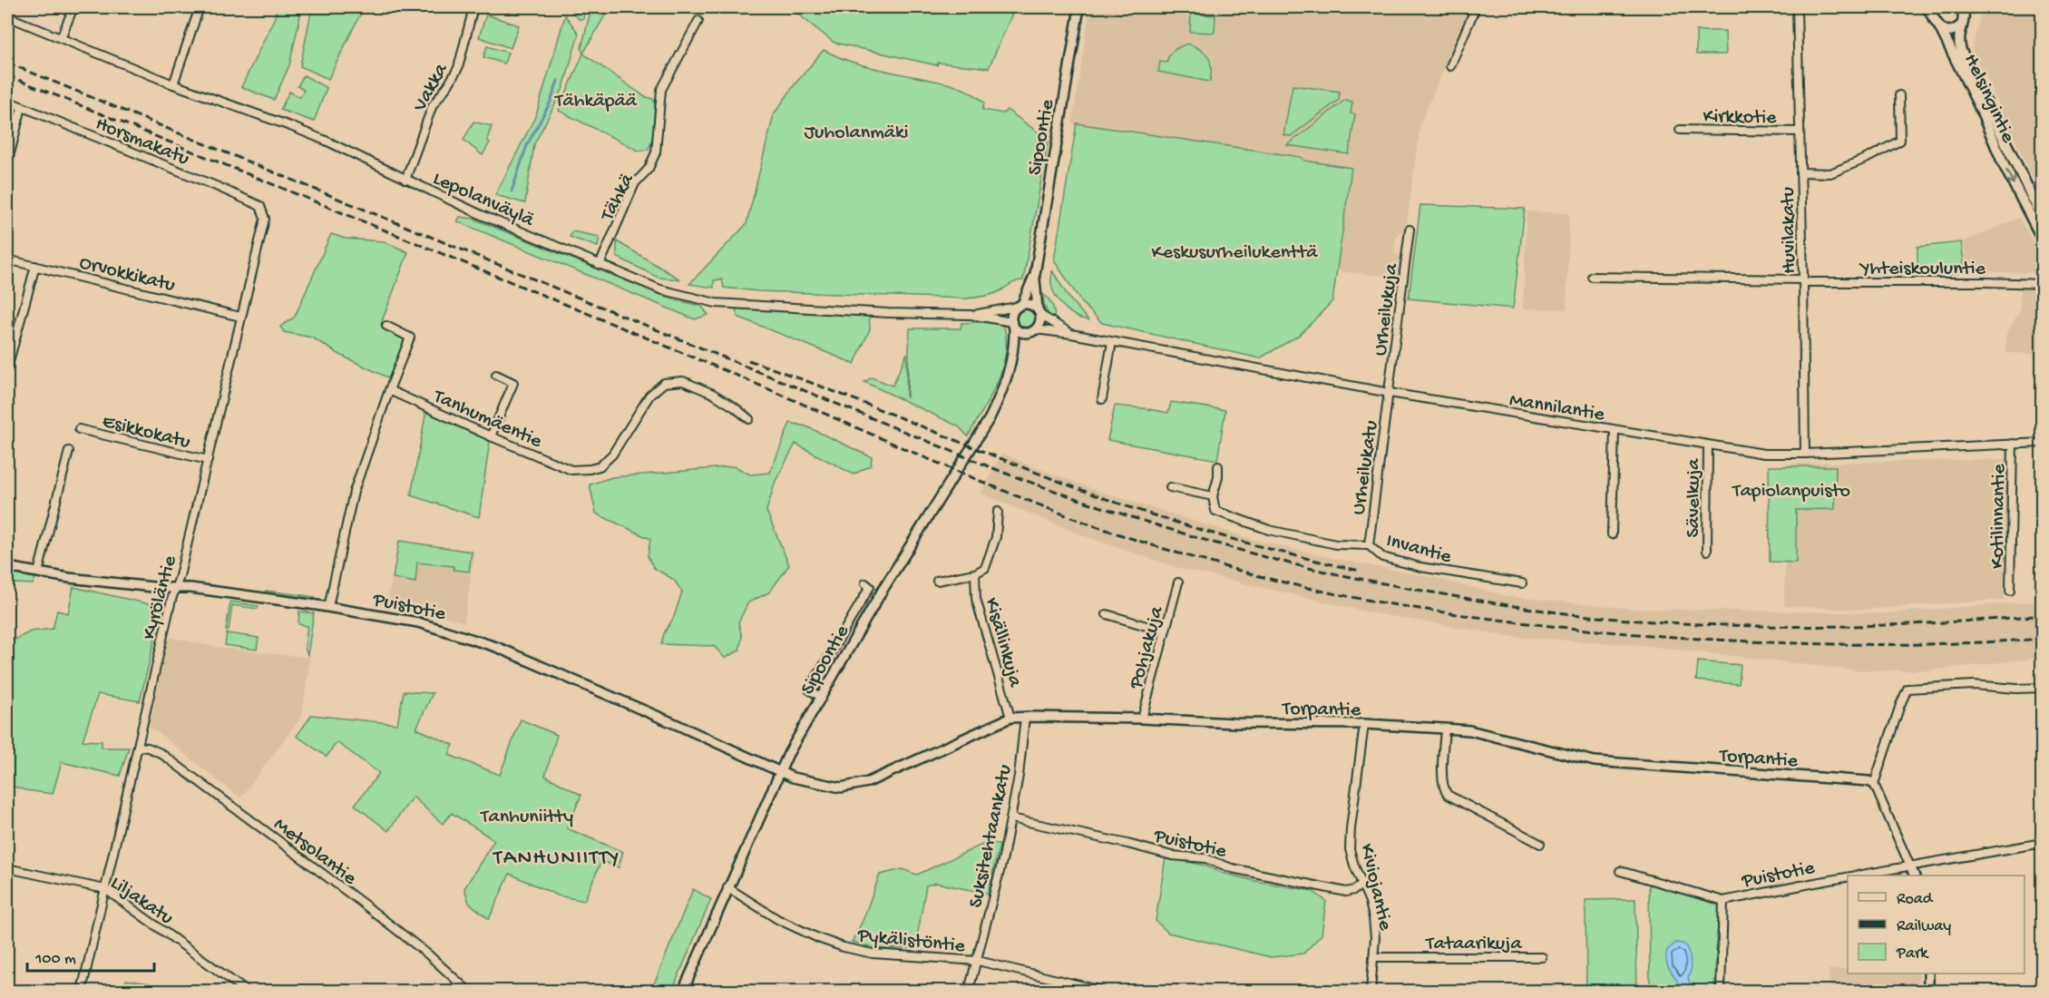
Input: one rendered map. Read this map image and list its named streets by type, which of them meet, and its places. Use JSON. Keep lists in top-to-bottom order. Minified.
{"streets":{"main road":["Helsingintie"],"street":["Vakka","Kirkkotie","Sipoontie","Horsmakatu","Tähkä","Lepolanväylä","Huvilakatu","Yhteiskouluntie","Orvokkikatu","Urheilukuja","Mannilantie","Tanhumäentie","Esikkokatu","Urheilukatu","Sävelkuja","Kotilinnantie","Invantie","Kyröläntie","Puistotie","Kisällinkuja","Pohjakuja","Torpantie","Suksitehtaankatu","Metsolantie","Kiviojantie","Liljakatu","Pykälistöntie","Tataarikuja"]},"crossings":[["Vakka","Lepolanväylä"],["Kirkkotie","Huvilakatu"],["Sipoontie","Lepolanväylä"],["Sipoontie","Mannilantie"],["Sipoontie","Puistotie"],["Sipoontie","Torpantie"],["Sipoontie","Pykälistöntie"],["Horsmakatu","Kyröläntie"],["Tähkä","Lepolanväylä"],["Lepolanväylä","Mannilantie"],["Huvilakatu","Yhteiskouluntie"],["Huvilakatu","Mannilantie"],["Orvokkikatu","Kyröläntie"],["Urheilukuja","Mannilantie"],["Urheilukuja","Urheilukatu"],["Mannilantie","Urheilukatu"],["Mannilantie","Sävelkuja"],["Mannilantie","Kotilinnantie"],["Esikkokatu","Kyröläntie"],["Urheilukatu","Invantie"],["Kyröläntie","Puistotie"],["Kyröläntie","Metsolantie"],["Kyröläntie","Liljakatu"],["Puistotie","Torpantie"],["Puistotie","Suksitehtaankatu"],["Puistotie","Kiviojantie"],["Kisällinkuja","Torpantie"],["Pohjakuja","Torpantie"],["Torpantie","Suksitehtaankatu"],["Torpantie","Kiviojantie"],["Suksitehtaankatu","Pykälistöntie"],["Kiviojantie","Tataarikuja"]],"districts":["TANHUNIITTY"],"parks":["Tähkäpää","Juholanmäki","Keskusurheilukenttä","Tapiolanpuisto","Tanhuniitty"],"legend":["Road","Railway","Park"],"scale_bar":"100 m"}
